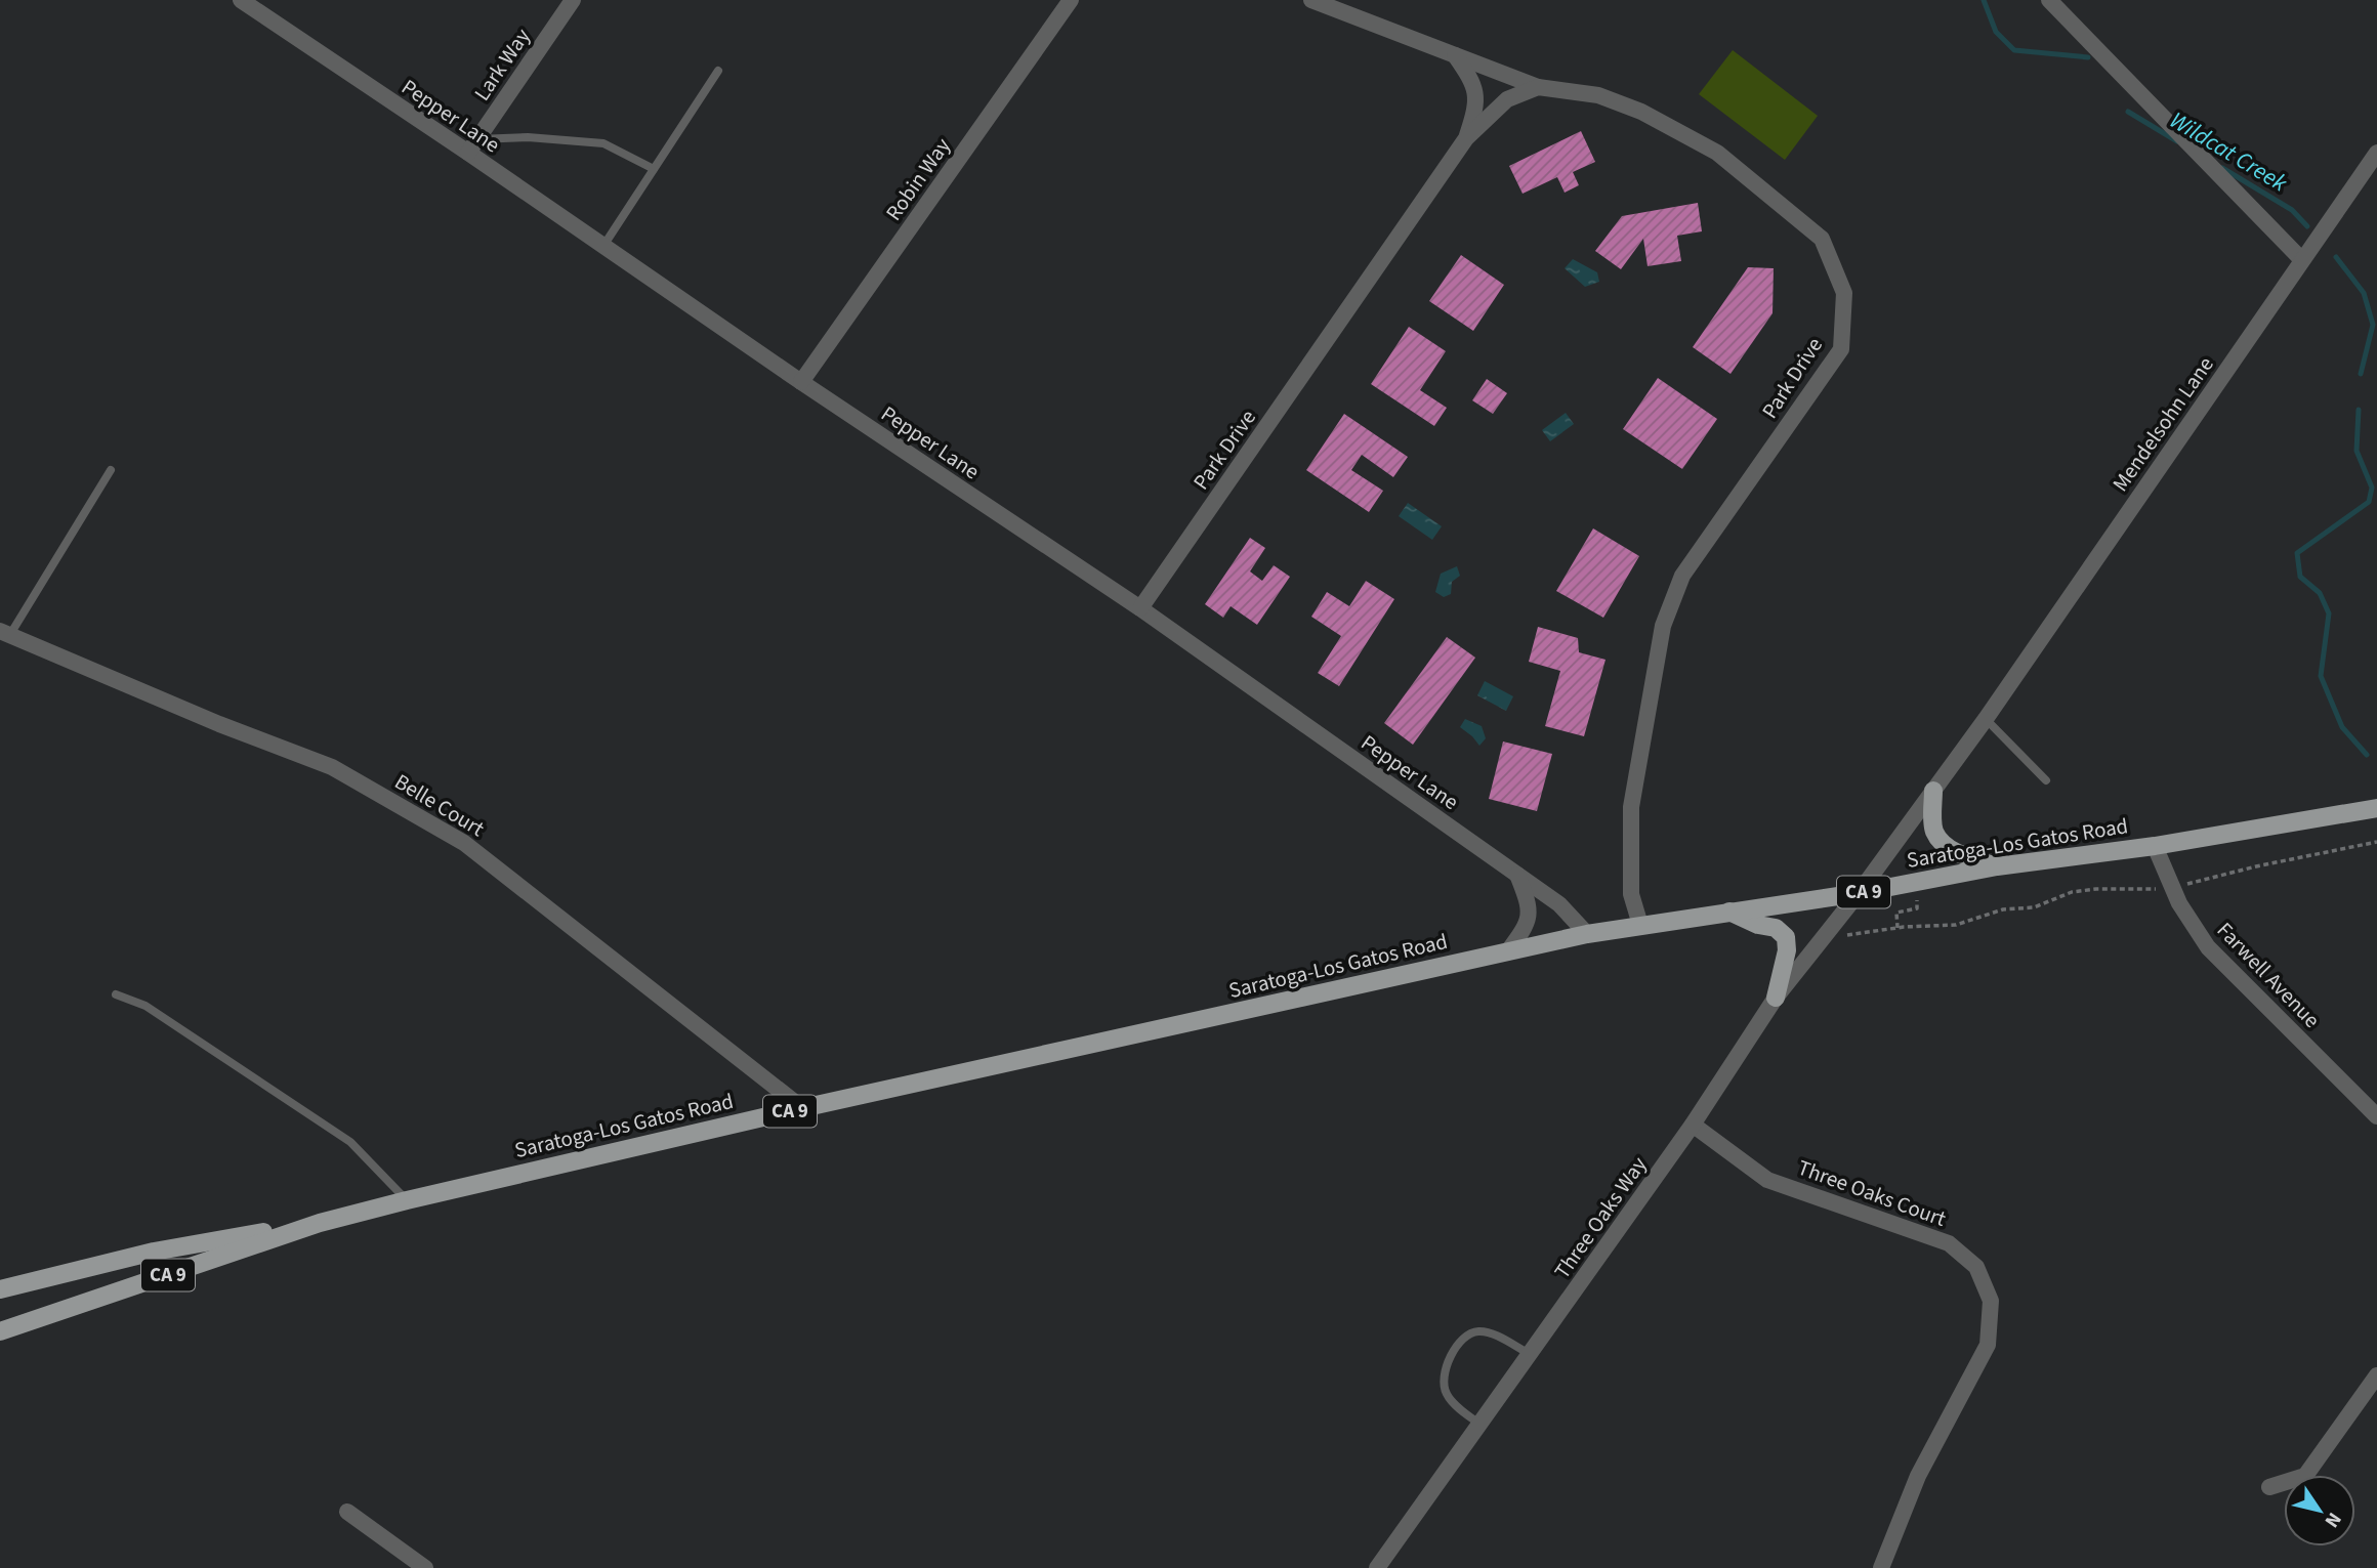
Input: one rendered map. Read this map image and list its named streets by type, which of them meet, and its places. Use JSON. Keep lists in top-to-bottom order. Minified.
{"streets":{"main road":["Saratoga-Los Gatos Road","CA 9"],"street":["Lark Way","Pepper Lane","Robin Way","Park Drive","Mendelsohn Lane","Belle Court","Farwell Avenue","Three Oaks Court","Three Oaks Way"]},"crossings":[["Lark Way","Pepper Lane"],["Pepper Lane","Robin Way"],["Pepper Lane","Park Drive"],["Pepper Lane","Saratoga-Los Gatos Road"],["Park Drive","Saratoga-Los Gatos Road"],["Mendelsohn Lane","Saratoga-Los Gatos Road"],["Mendelsohn Lane","Three Oaks Way"],["Belle Court","Saratoga-Los Gatos Road"],["Saratoga-Los Gatos Road","Farwell Avenue"],["Saratoga-Los Gatos Road","Three Oaks Way"],["Three Oaks Court","Three Oaks Way"]],"water":["Wildcat Creek"],"north":"bottom right"}
